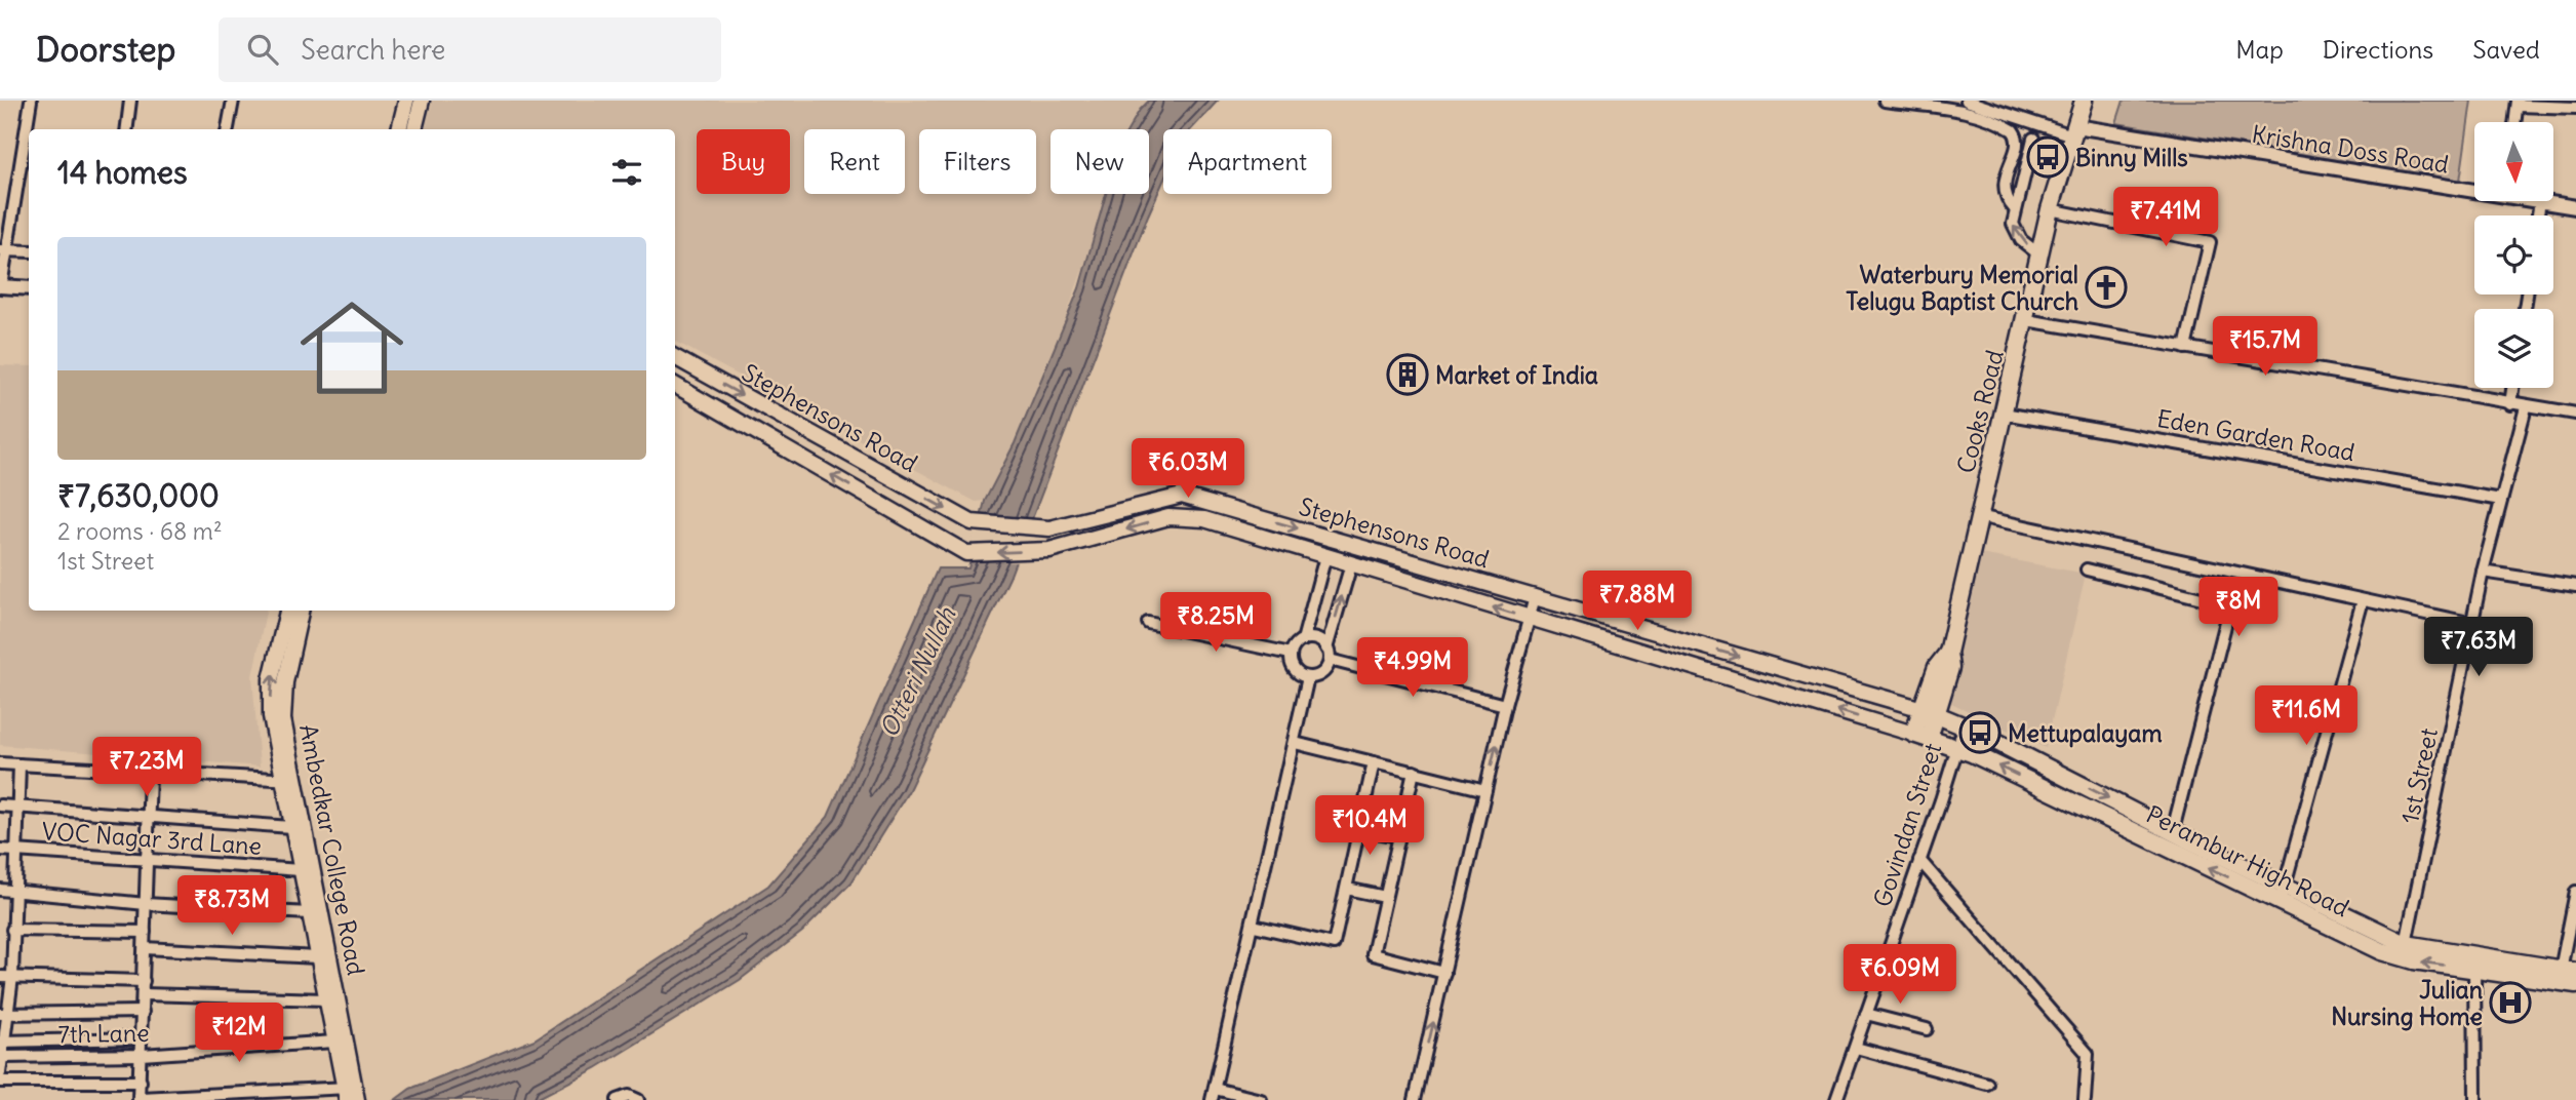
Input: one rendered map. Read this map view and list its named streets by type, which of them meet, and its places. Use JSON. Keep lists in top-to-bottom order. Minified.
{"streets":{"main road":["Cooks Road","Stephensons Road","Ambedkar College Road","Perambur High Road"],"street":["Krishna Doss Road","Eden Garden Road","1st Street","Govindan Street","VOC Nagar 3rd Lane","7th Lane"]},"crossings":[["Krishna Doss Road","Cooks Road"],["Cooks Road","Stephensons Road"],["Cooks Road","Eden Garden Road"],["Cooks Road","Perambur High Road"],["Stephensons Road","Perambur High Road"],["Eden Garden Road","1st Street"],["1st Street","Perambur High Road"],["Govindan Street","Perambur High Road"],["VOC Nagar 3rd Lane","Ambedkar College Road"],["Ambedkar College Road","7th Lane"]],"water":["Otteri Nullah"],"places":{"bus stop":["Binny Mills","Mettupalayam"],"church":["Waterbury Memorial Telugu Baptist Church"],"building":["Market of India"],"hospital":["Julian Nursing Home"]},"north":"bottom","page":{"header":"Doorstep","search":"Search here","nav":["Map","Directions","Saved"],"chip":["Buy","Rent","Filters","New","Apartment"],"heading":"14 homes","price":["₹7.41M","₹15.7M","₹6.03M","₹7.88M","₹8M","₹8.25M","₹7.63M","₹4.99M","₹11.6M","₹7.23M","₹10.4M","₹8.73M","₹6.09M","₹12M"],"list":[{"name":"₹7,630,000","note":"2 rooms · 68 m² · 1st Street"}]}}
